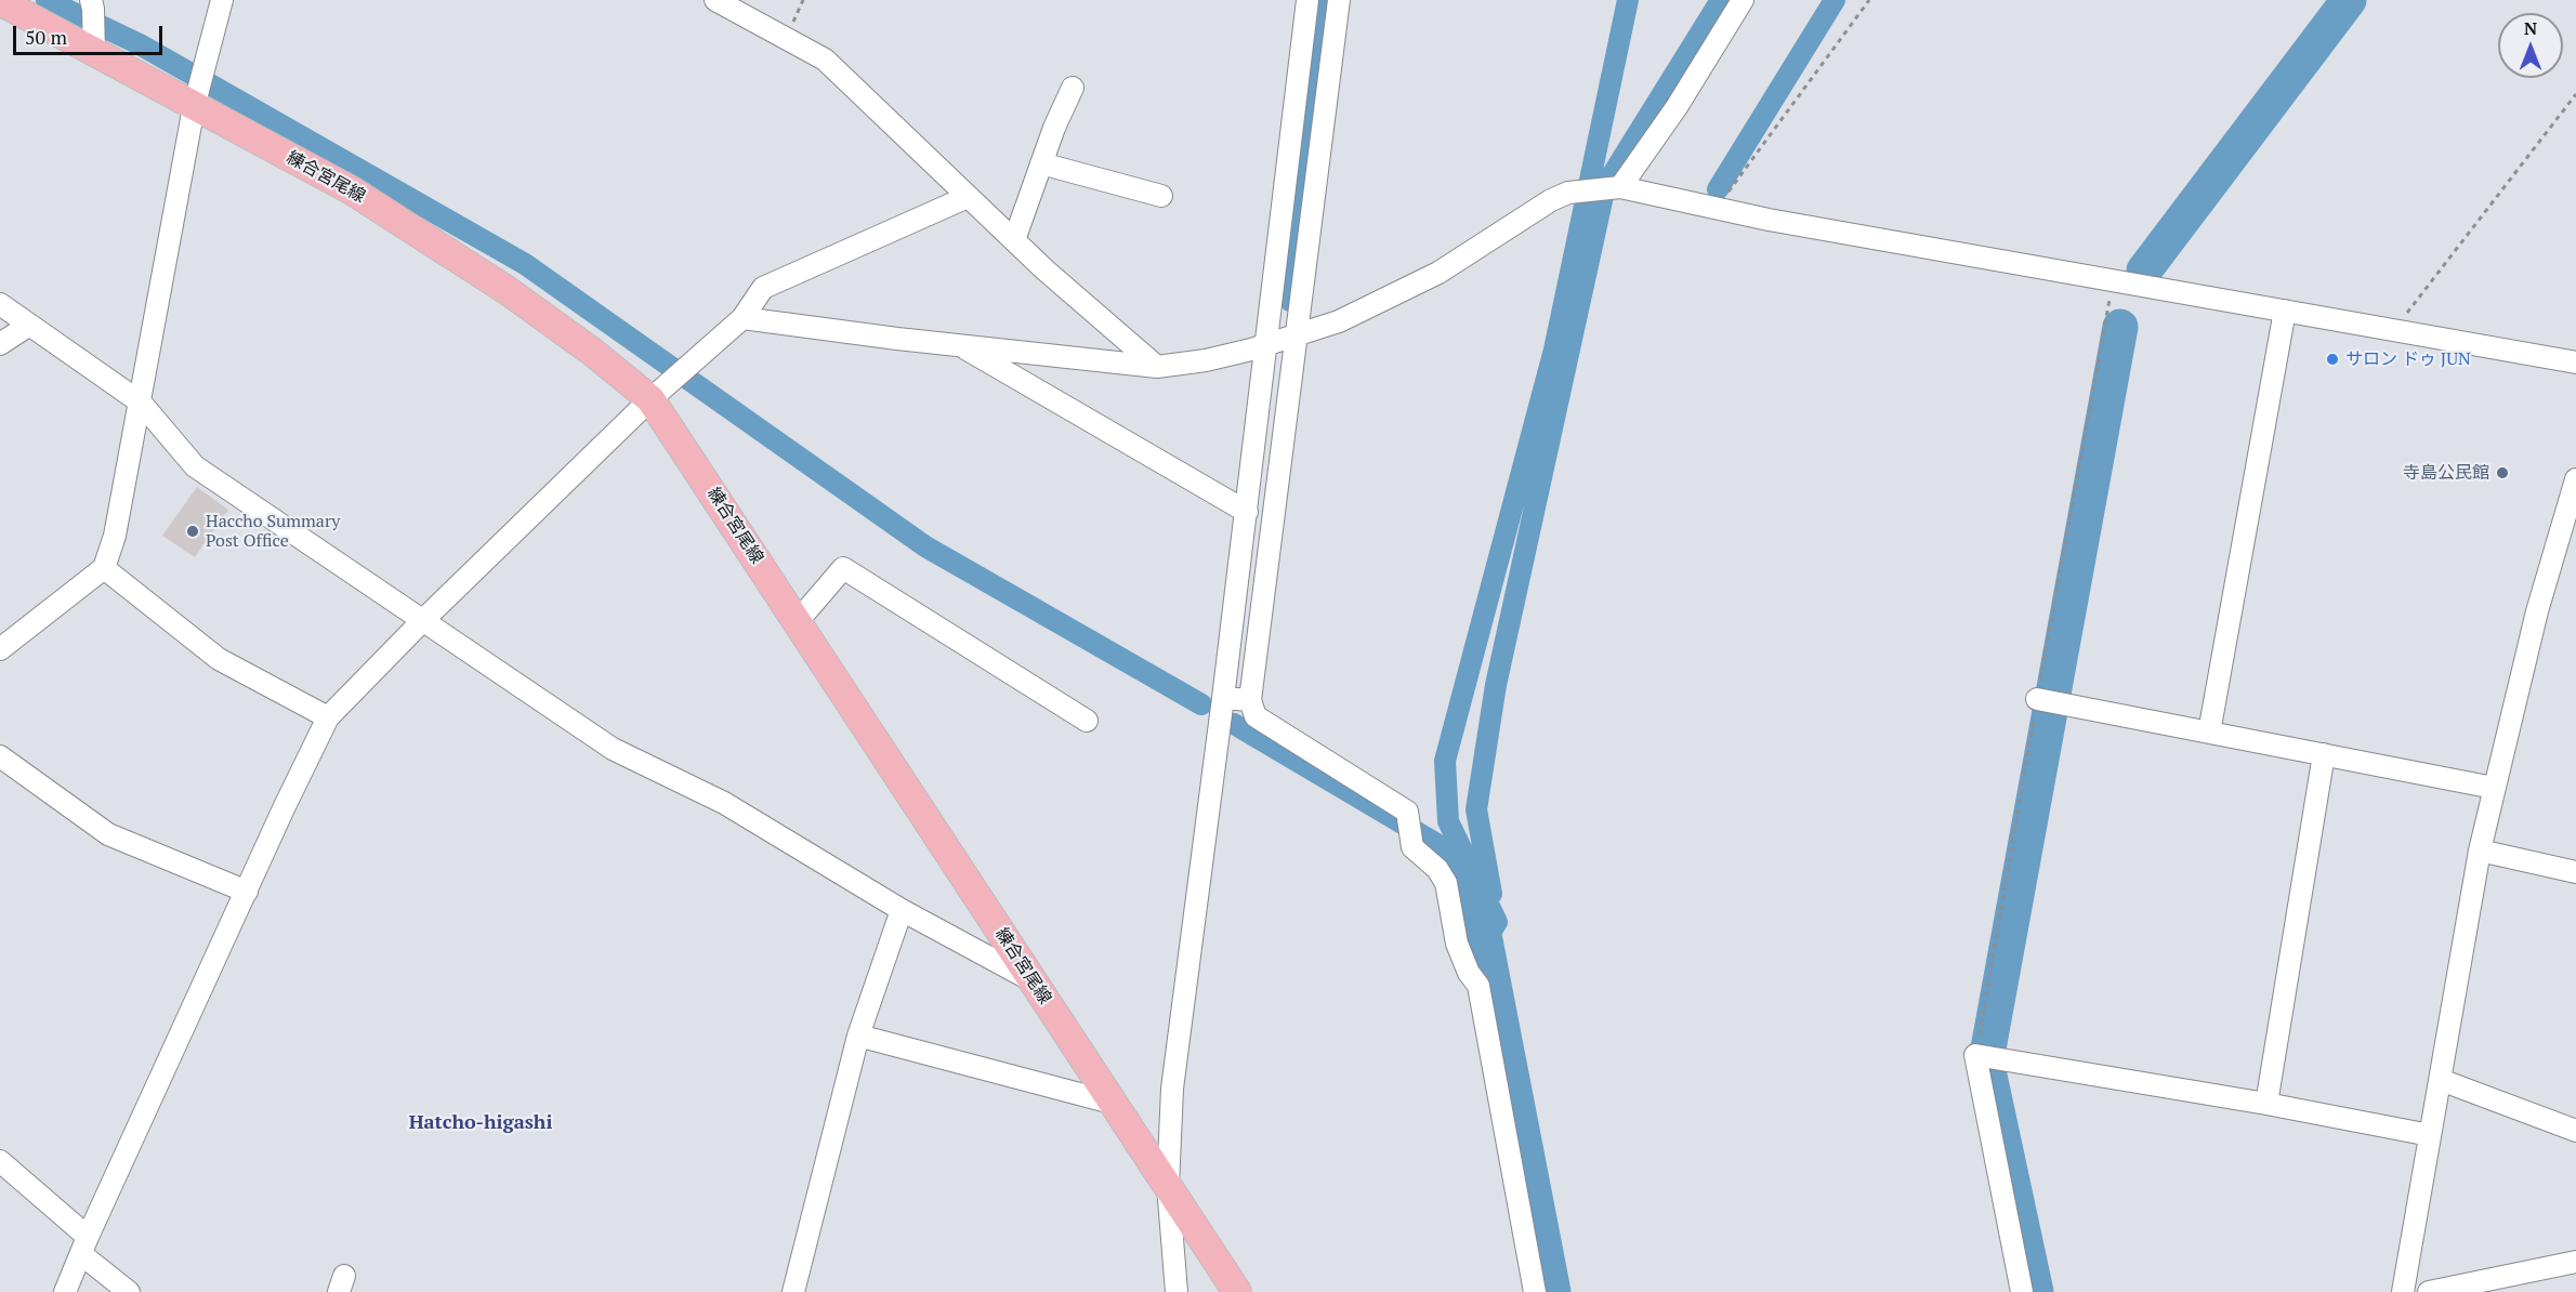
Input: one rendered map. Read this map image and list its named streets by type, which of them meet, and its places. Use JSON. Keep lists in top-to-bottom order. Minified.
{"streets":{"main road":["練合宮尾線"]},"districts":["Hatcho-higashi"],"places":["サロン ドゥ JUN","寺島公民館","Haccho Summary Post Office"],"scale_bar":"50 m","north":"top"}
